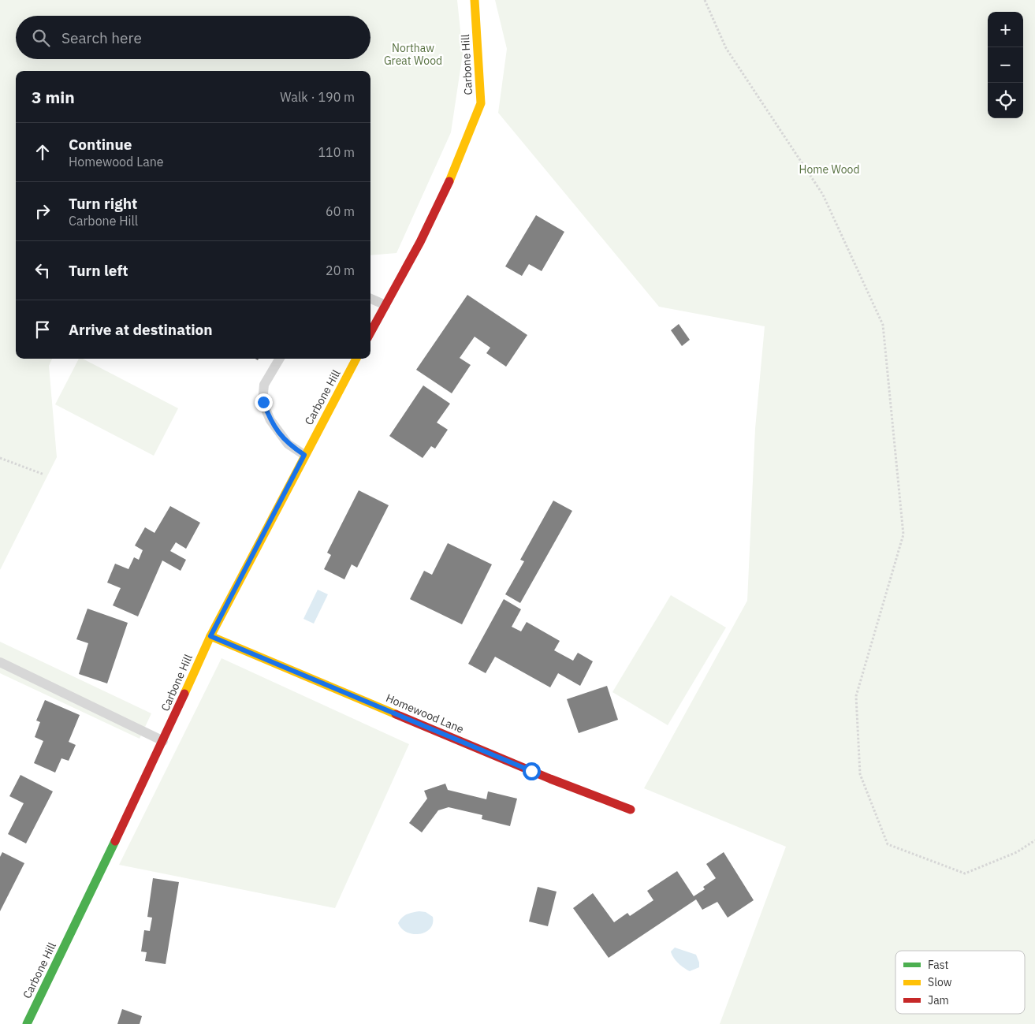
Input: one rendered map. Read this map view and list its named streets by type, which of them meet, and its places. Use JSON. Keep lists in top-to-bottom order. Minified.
{"streets":{"street":["Carbone Hill","Homewood Lane"]},"crossings":[["Carbone Hill","Homewood Lane"]],"parks":["Northaw Great Wood","Home Wood"],"legend":["Fast","Slow","Jam"],"page":{"map_buttons":["+","−"],"search":"Search here","heading":["3 min","Walk · 190 m"],"list":[["Continue","Homewood Lane","110 m"],["Turn right","Carbone Hill","60 m"],["Turn left","20 m"],"Arrive at destination"]}}
